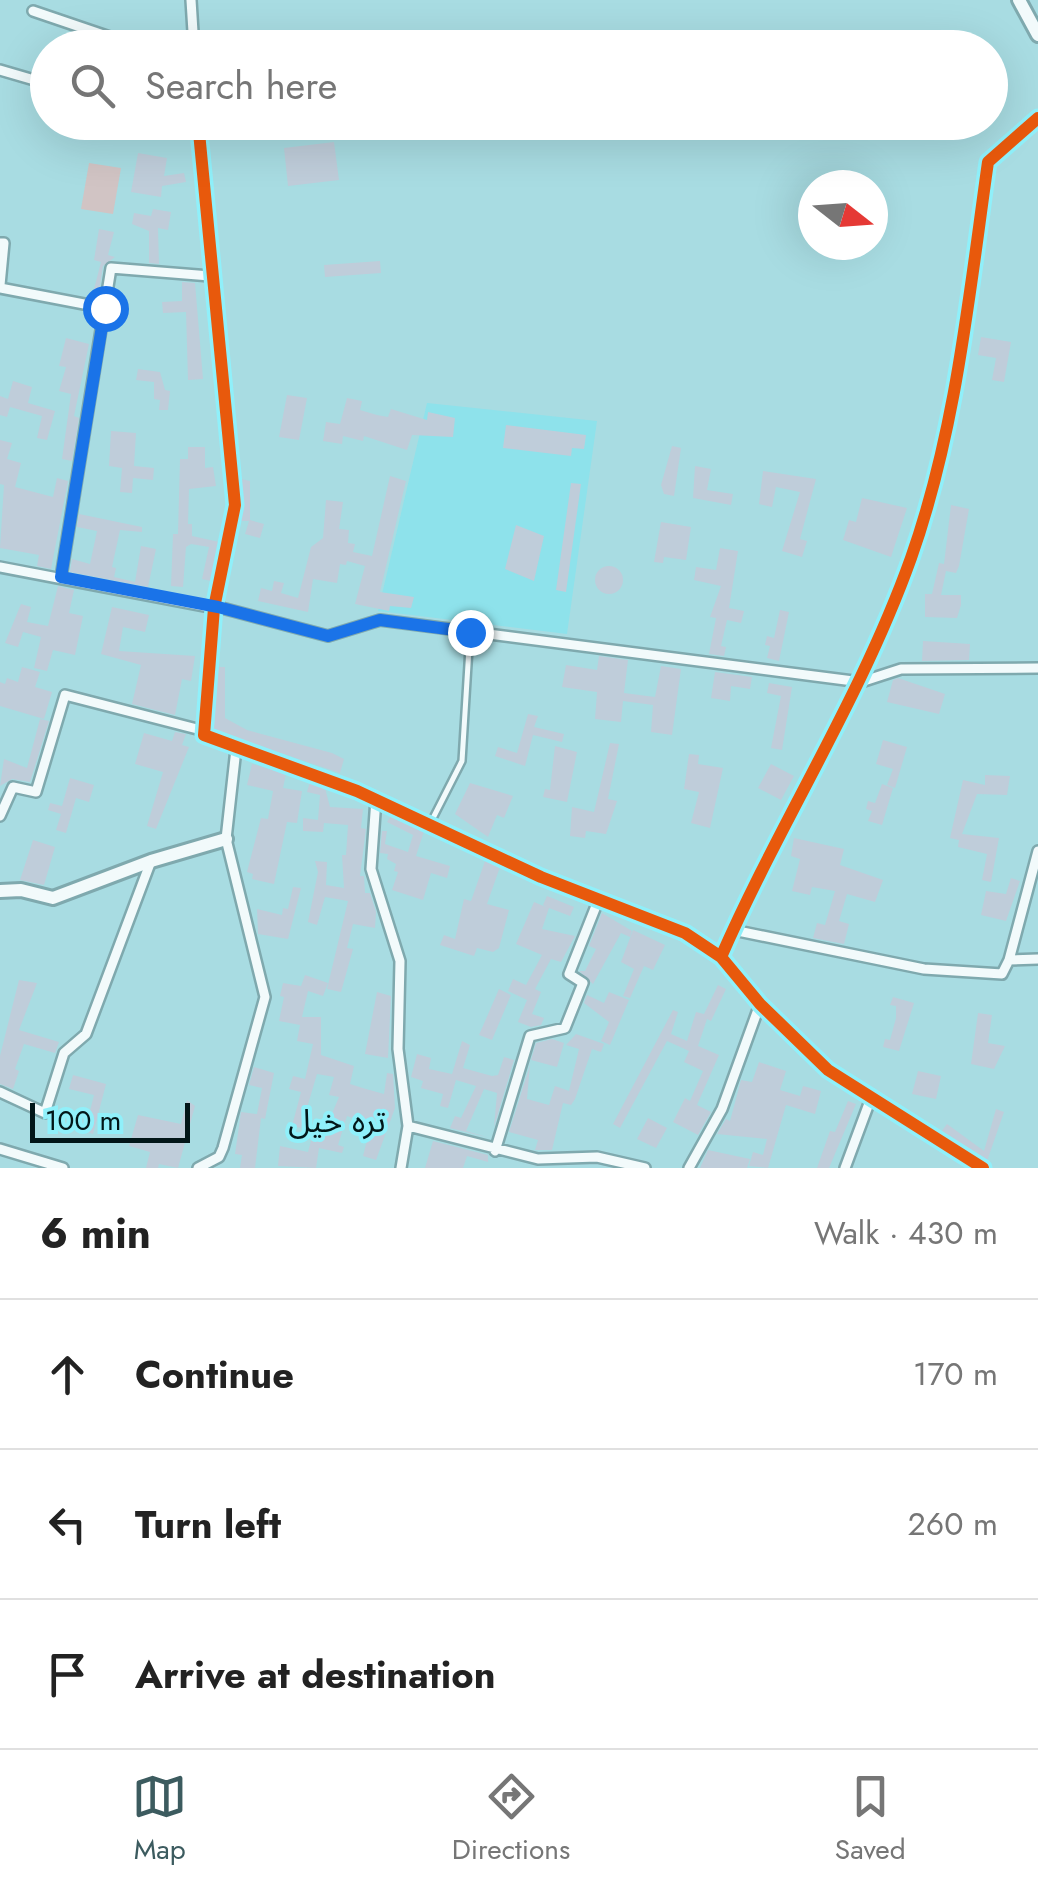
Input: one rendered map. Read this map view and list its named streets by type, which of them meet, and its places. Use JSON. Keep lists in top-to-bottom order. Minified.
{"districts":["تره خیل"],"scale_bar":"100 m","north":"right","page":{"search":"Search here","scale":"100 m","heading":["6 min","Walk · 430 m"],"list":[["Continue","170 m"],["Turn left","260 m"],"Arrive at destination"],"nav":["Map","Directions","Saved"]}}
